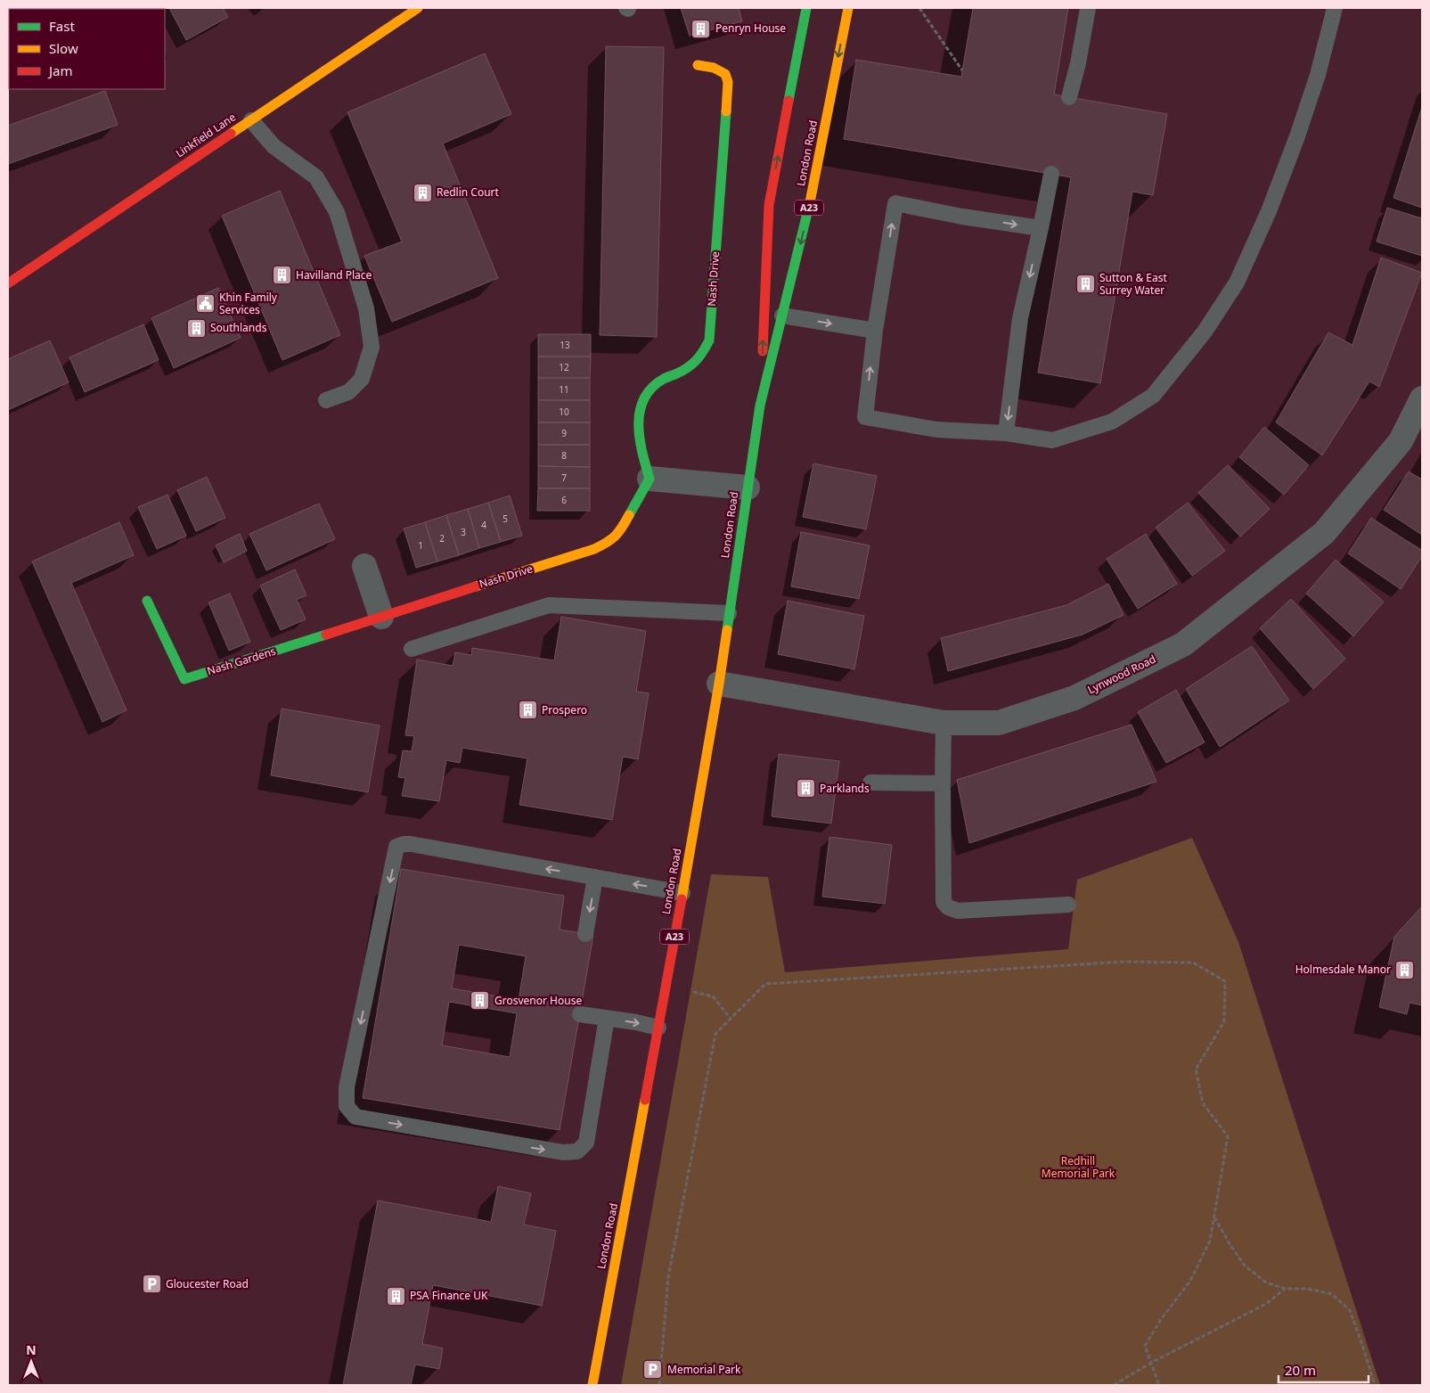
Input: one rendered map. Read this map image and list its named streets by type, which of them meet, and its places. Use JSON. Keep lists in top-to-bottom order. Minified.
{"streets":{"main road":["Linkfield Lane","London Road","A23","Nash Drive","Nash Gardens"],"street":["Lynwood Road"]},"crossings":[["London Road","Lynwood Road"],["Nash Drive","Nash Gardens"]],"parks":["Redhill Memorial Park"],"places":{"building":["Penryn House","Redlin Court","Havilland Place","Sutton & East Surrey Water","Southlands","Prospero","Parklands","Holmesdale Manor","Grosvenor House","PSA Finance UK"],"public building":["Khin Family Services"],"parking":["Gloucester Road","Memorial Park"]},"house_numbers":["13","12","11","10","9","8","7","6","5","4","3","2","1"],"legend":["Fast","Slow","Jam"],"scale_bar":"20 m","north":"top"}
